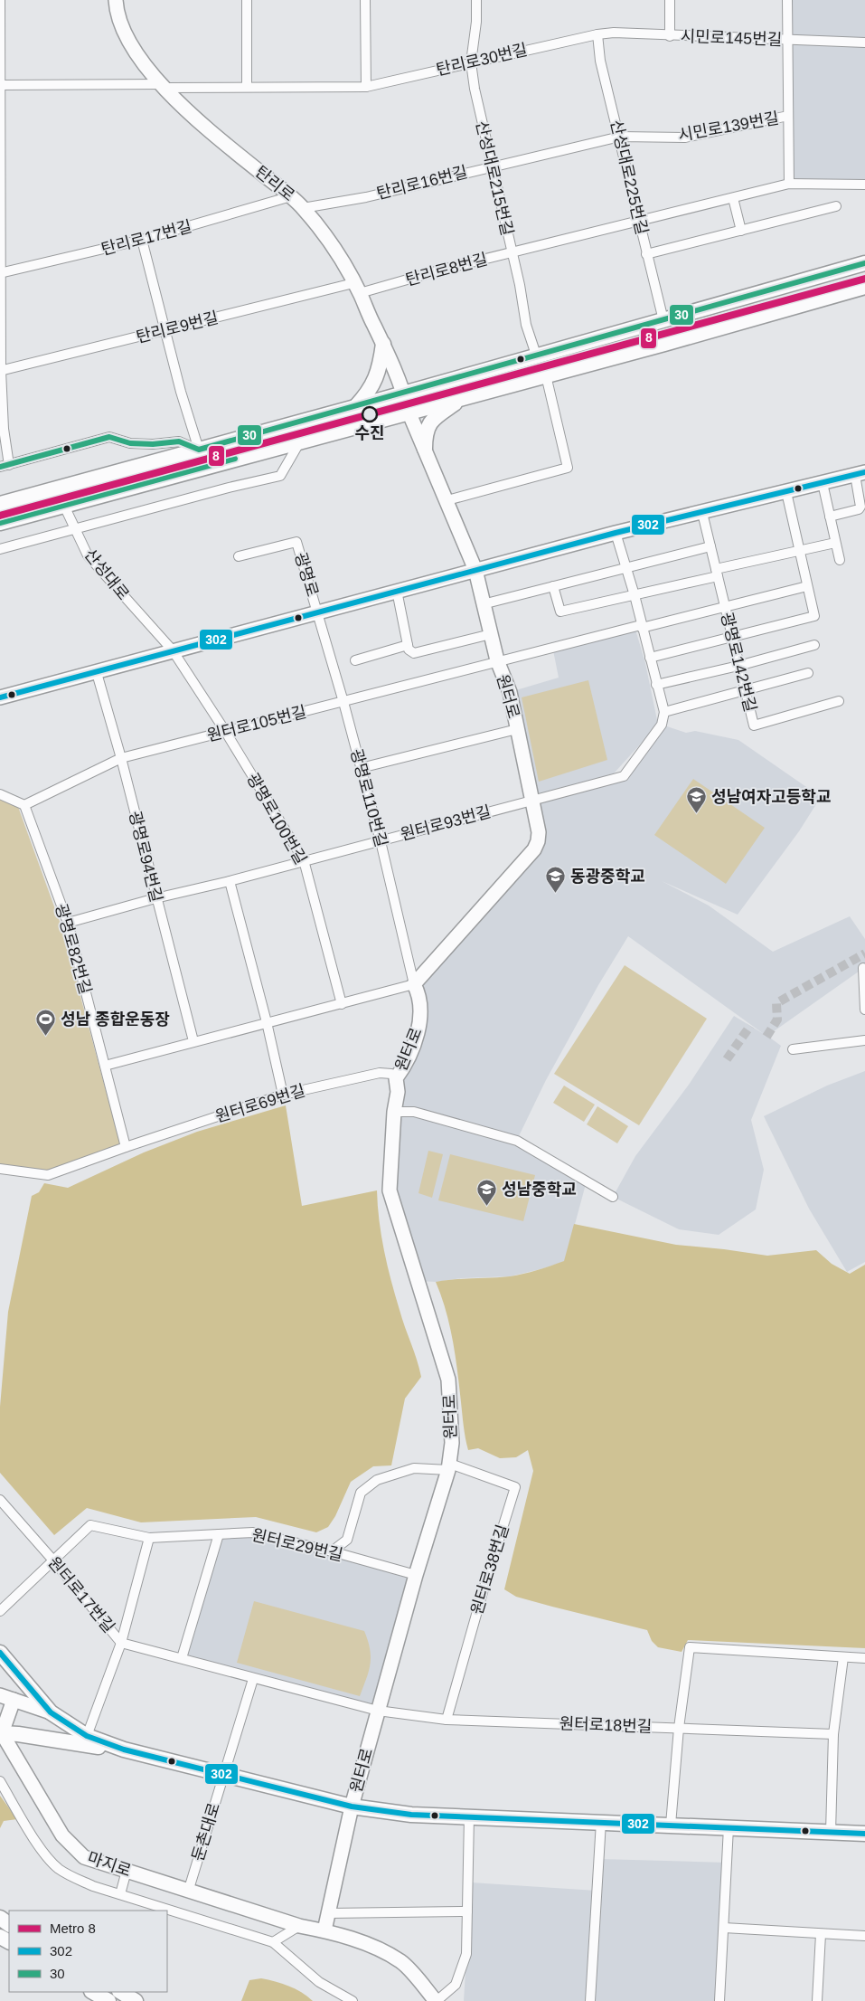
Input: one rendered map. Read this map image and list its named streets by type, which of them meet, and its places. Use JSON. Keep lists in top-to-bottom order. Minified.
{"streets":{"main road":["탄리로","광명로","원터로","마지로"],"street":["시민로145번길","탄리로30번길","시민로139번길","산성대로225번길","산성대로215번길","탄리로16번길","탄리로17번길","탄리로8번길","탄리로9번길","산성대로","광명로142번길","원터로105번길","광명로110번길","광명로100번길","원터로93번길","광명로94번길","광명로82번길","원터로69번길","원터로29번길","원터로38번길","원터로17번길","원터로18번길","둔촌대로"]},"crossings":[["시민로145번길","탄리로30번길"],["시민로145번길","시민로139번길"],["시민로145번길","산성대로225번길"],["탄리로30번길","산성대로225번길"],["탄리로30번길","산성대로215번길"],["탄리로30번길","탄리로"],["시민로139번길","산성대로225번길"],["시민로139번길","탄리로16번길"],["산성대로225번길","탄리로16번길"],["산성대로225번길","탄리로8번길"],["산성대로215번길","탄리로16번길"],["산성대로215번길","탄리로8번길"],["탄리로16번길","탄리로"],["탄리로","탄리로17번길"],["탄리로","탄리로8번길"],["탄리로","탄리로9번길"],["탄리로","원터로"],["탄리로8번길","탄리로9번길"],["산성대로","광명로"],["산성대로","광명로100번길"],["광명로","광명로142번길"],["광명로","원터로"],["광명로","광명로110번길"],["광명로","광명로100번길"],["광명로","광명로94번길"],["광명로142번길","원터로105번길"],["원터로","원터로105번길"],["원터로","광명로110번길"],["원터로","원터로93번길"],["원터로","원터로69번길"],["원터로","원터로29번길"],["원터로","원터로38번길"],["원터로","원터로17번길"],["원터로","원터로18번길"],["원터로105번길","광명로110번길"],["원터로105번길","광명로100번길"],["원터로105번길","광명로94번길"],["원터로105번길","광명로82번길"],["광명로110번길","원터로93번길"],["광명로100번길","원터로93번길"],["원터로93번길","광명로94번길"],["원터로93번길","광명로82번길"],["광명로82번길","원터로69번길"],["원터로29번길","원터로17번길"],["원터로38번길","원터로18번길"],["원터로17번길","원터로18번길"],["원터로17번길","둔촌대로"],["둔촌대로","마지로"]],"places":{"other":["수진"],"school or university":["성남여자고등학교","동광중학교","성남중학교"],"sports":["성남 종합운동장"]},"lines":["transit line 30","metro line 8","transit line 302"],"legend":["Metro 8","302","30"]}
